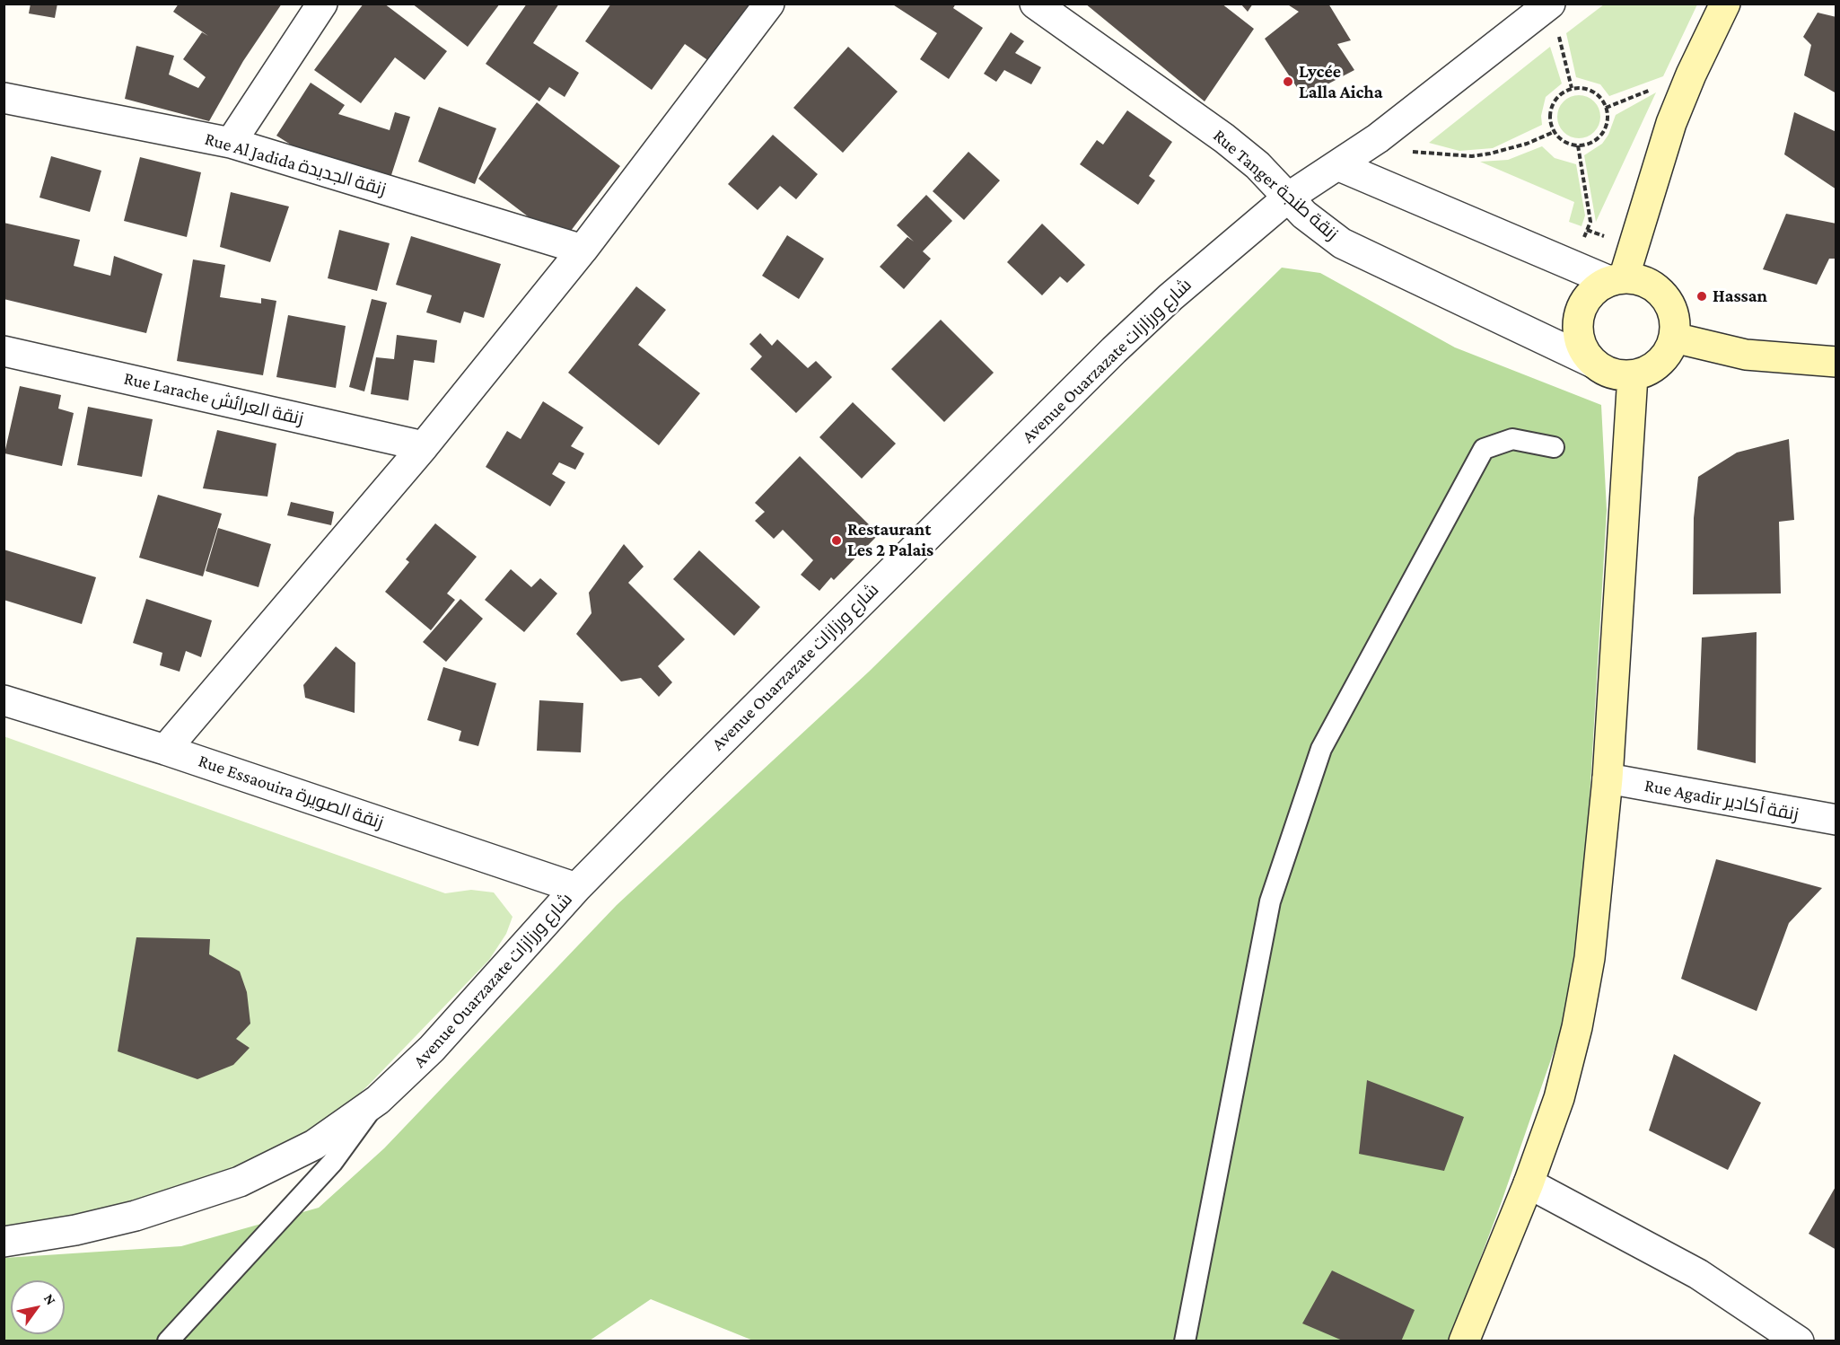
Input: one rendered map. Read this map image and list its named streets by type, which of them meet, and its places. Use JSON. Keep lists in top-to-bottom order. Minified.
{"streets":{"street":["Rue Al Jadida زنقة الجديدة","Rue Tanger زنقة طنجة","Avenue Ouarzazate شارع ورزازات","Rue Larache زنقة العرائش","Rue Essaouira زنقة الصويرة","Rue Agadir زنقة أكادير"]},"crossings":[["Rue Tanger زنقة طنجة","Avenue Ouarzazate شارع ورزازات"],["Avenue Ouarzazate شارع ورزازات","Rue Essaouira زنقة الصويرة"]],"places":["Lycée Lalla Aicha","Hassan","Restaurant Les 2 Palais"],"north":"top right"}
